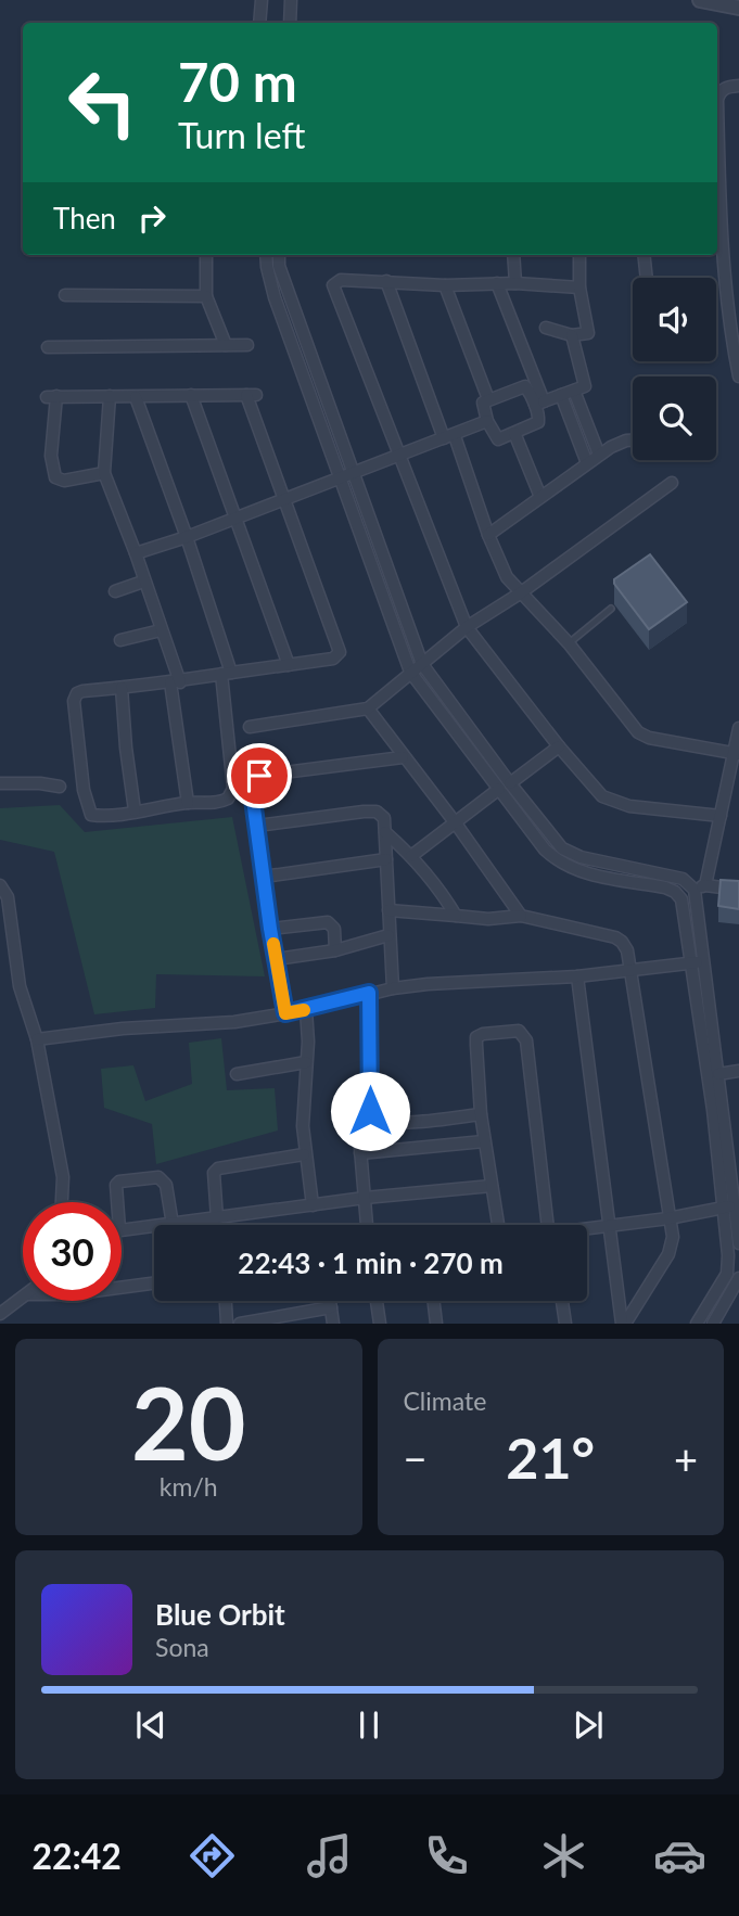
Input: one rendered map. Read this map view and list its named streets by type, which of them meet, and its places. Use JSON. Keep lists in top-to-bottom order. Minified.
{"page":{"turn":["70 m","Turn left"],"then":"Then","limit":"30","trip":"22:43 · 1 min · 270 m","tile":[["20","km/h"],"Climate"],"heat":["−","21°","+"],"song":["Blue Orbit","Sona"],"tabs":"22:42"}}
